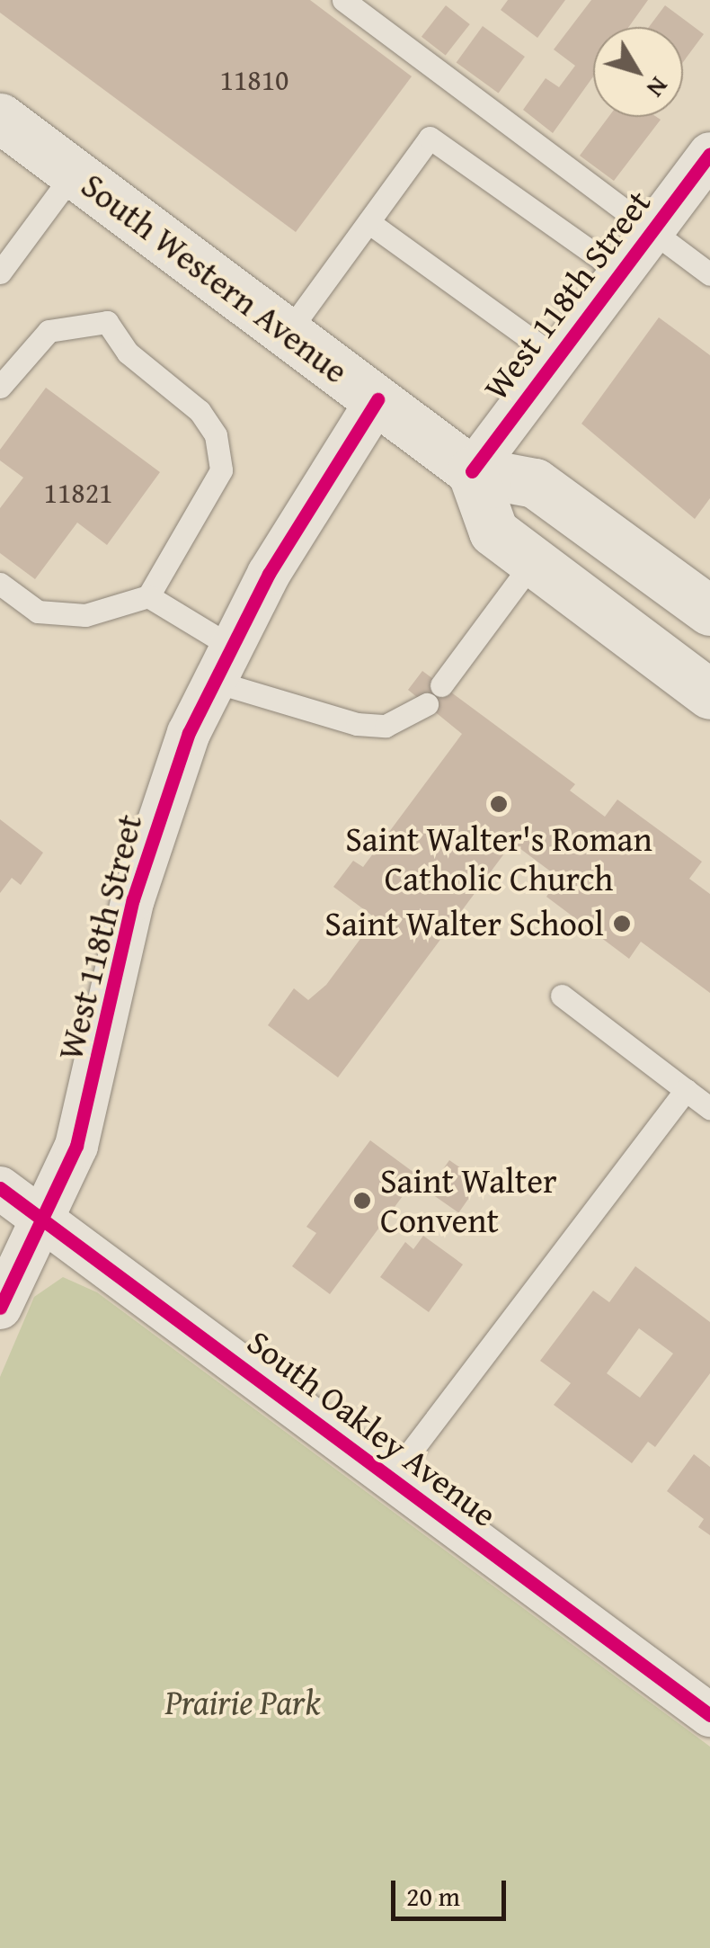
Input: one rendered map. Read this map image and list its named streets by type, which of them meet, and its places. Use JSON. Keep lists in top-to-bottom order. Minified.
{"streets":{"main road":["South Western Avenue"],"street":["West 118th Street","South Oakley Avenue"]},"crossings":[["South Western Avenue","West 118th Street"],["West 118th Street","South Oakley Avenue"]],"parks":["Prairie Park"],"places":["Saint Walter's Roman Catholic Church","Saint Walter School","Saint Walter Convent"],"house_numbers":["11810","11821"],"scale_bar":"20 m","north":"bottom right"}
